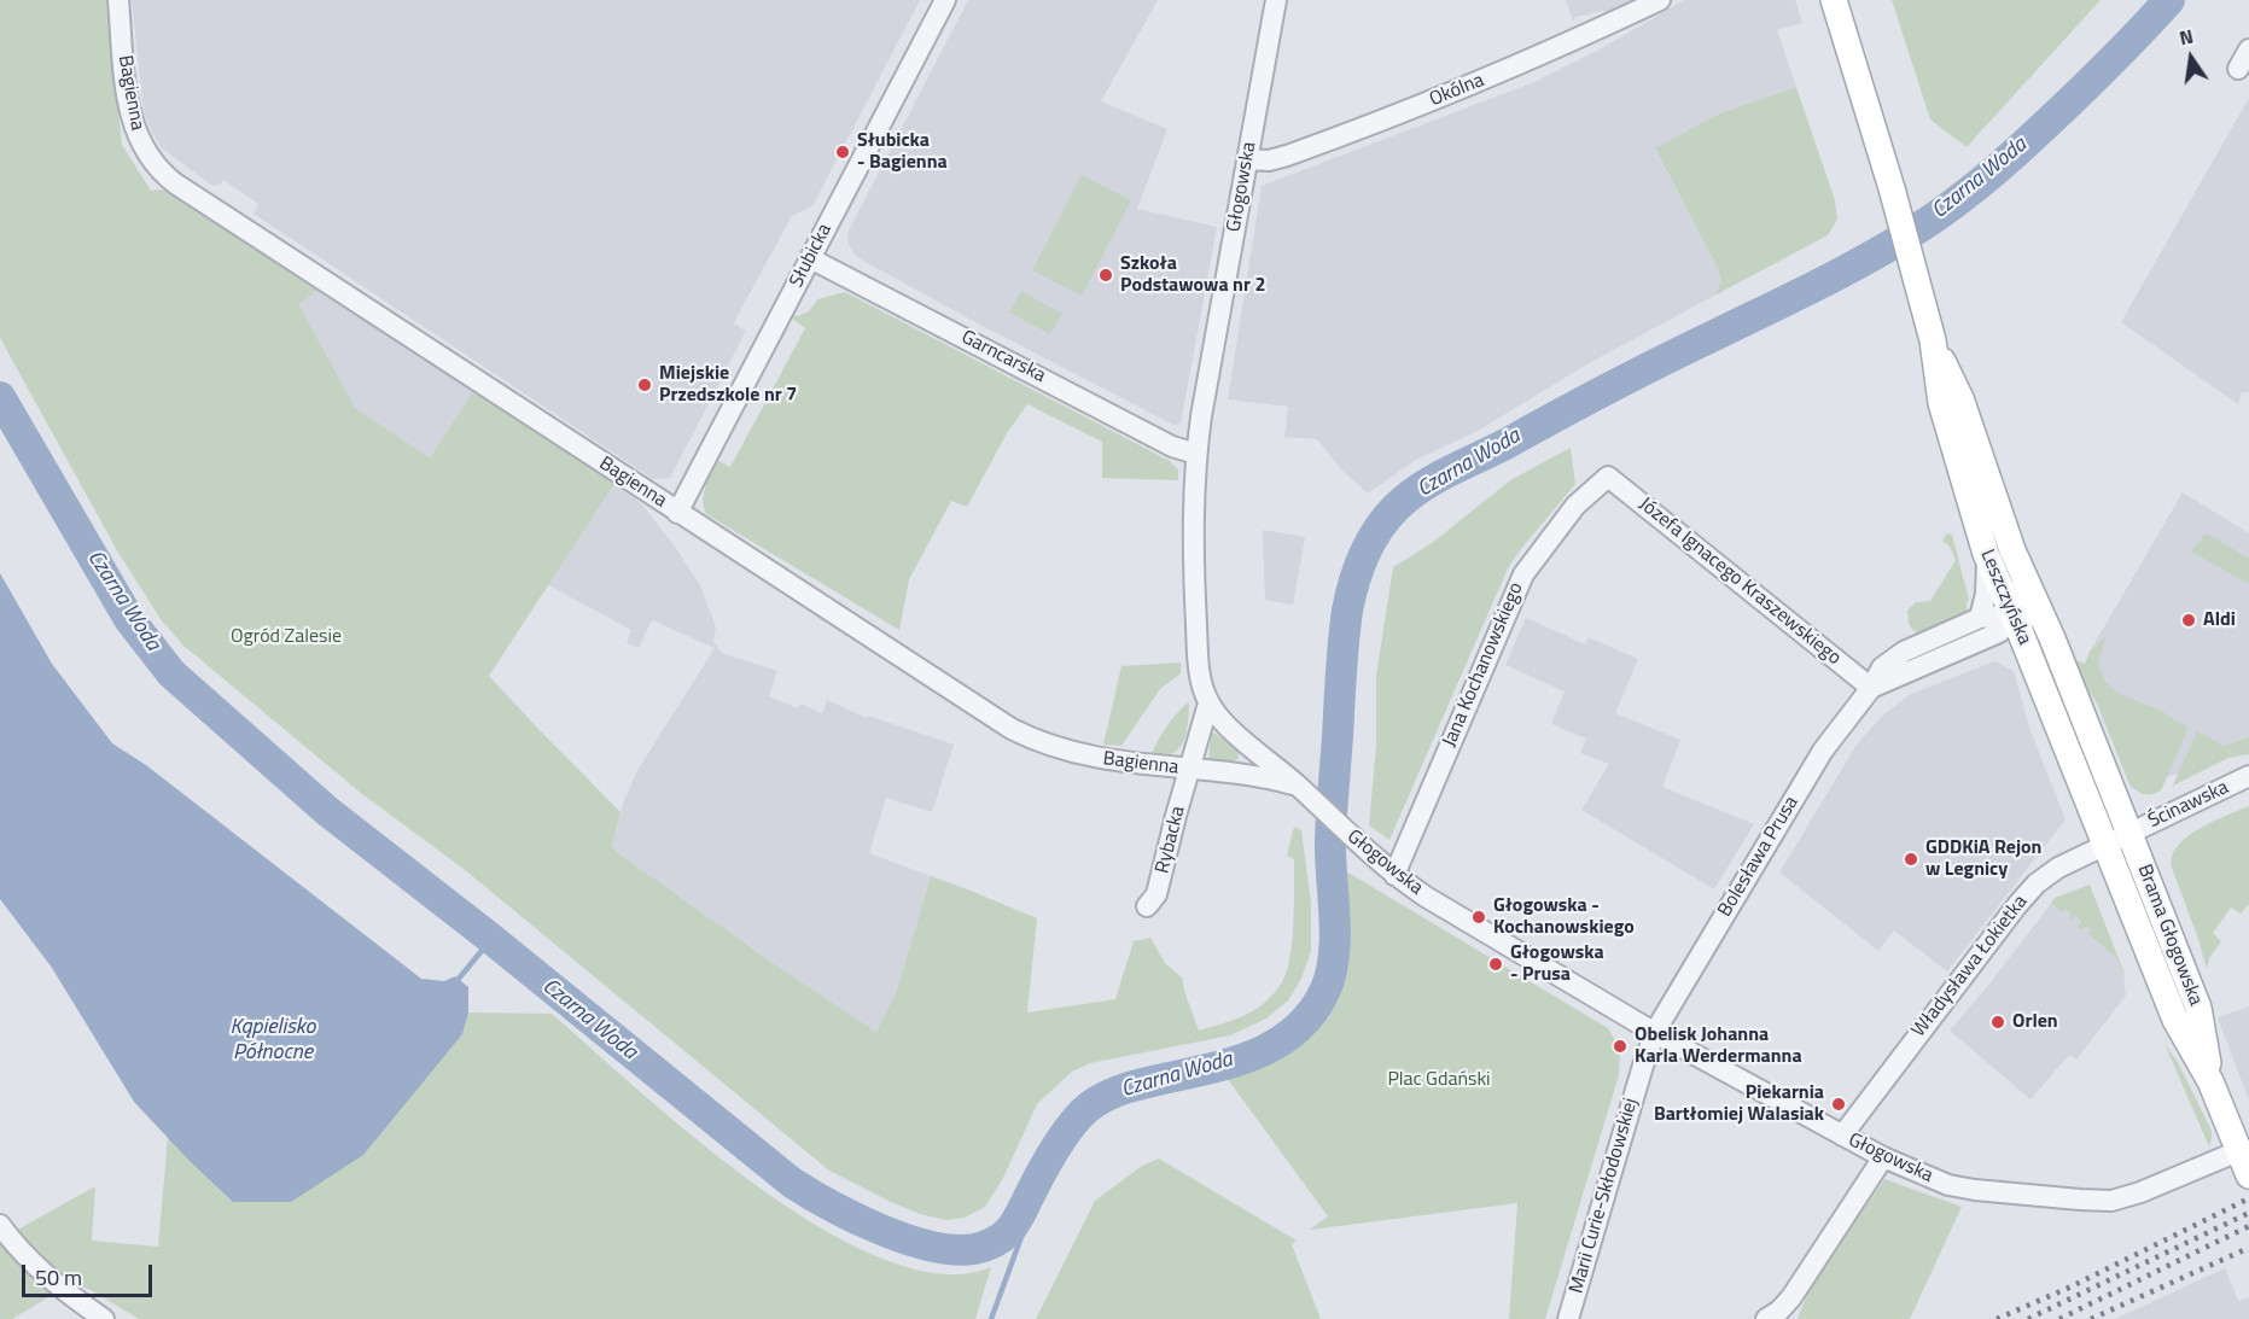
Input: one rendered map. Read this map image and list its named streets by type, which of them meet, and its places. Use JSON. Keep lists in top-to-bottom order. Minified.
{"streets":{"main road":["Leszczyńska","Brama Głogowska"],"street":["Okólna","Bagienna","Głogowska","Słubicka","Garncarska","Józefa Ignacego Kraszewskiego","Jana Kochanowskiego","Ścinawska","Rybacka","Bolesława Prusa","Władysława Łokietka","Marii Curie-Skłodowskiej"]},"crossings":[["Okólna","Głogowska"],["Bagienna","Głogowska"],["Bagienna","Słubicka"],["Bagienna","Rybacka"],["Głogowska","Garncarska"],["Głogowska","Jana Kochanowskiego"],["Głogowska","Rybacka"],["Głogowska","Bolesława Prusa"],["Głogowska","Brama Głogowska"],["Głogowska","Władysława Łokietka"],["Głogowska","Marii Curie-Skłodowskiej"],["Słubicka","Garncarska"],["Józefa Ignacego Kraszewskiego","Jana Kochanowskiego"],["Józefa Ignacego Kraszewskiego","Bolesława Prusa"],["Leszczyńska","Ścinawska"],["Leszczyńska","Brama Głogowska"],["Leszczyńska","Władysława Łokietka"],["Ścinawska","Brama Głogowska"],["Ścinawska","Władysława Łokietka"],["Bolesława Prusa","Marii Curie-Skłodowskiej"],["Brama Głogowska","Władysława Łokietka"]],"water":["Czarna Woda","Kąpielisko Północne"],"parks":["Ogród Zalesie","Plac Gdański"],"places":["Słubicka - Bagienna","Szkoła Podstawowa nr 2","Miejskie Przedszkole nr 7","Aldi","GDDKiA Rejon w Legnicy","Głogowska - Kochanowskiego","Głogowska - Prusa","Orlen","Obelisk Johanna Karla Werdermanna","Piekarnia Bartłomiej Walasiak"],"scale_bar":"50 m","north":"top"}
